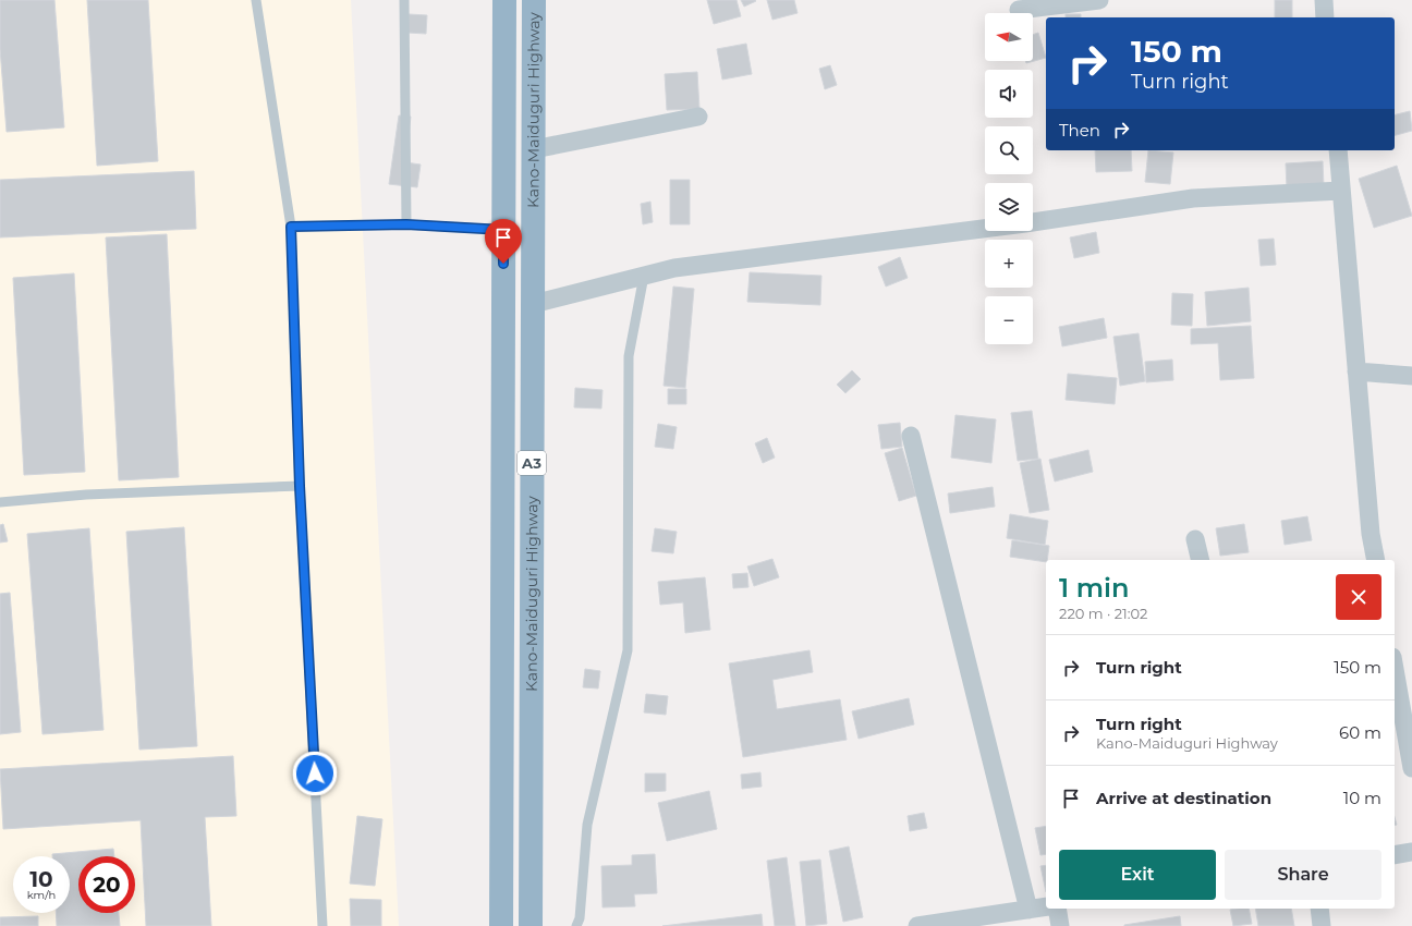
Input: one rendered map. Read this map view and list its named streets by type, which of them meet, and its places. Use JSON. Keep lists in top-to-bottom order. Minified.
{"streets":{"highway":["Kano-Maiduguri Highway","A3"]},"north":"left","page":{"map_buttons":["+","−"],"turn":["150 m","Turn right"],"then":"Then","heading":["1 min","220 m · 21:02"],"list":[{"name":"Turn right","value":"150 m"},{"name":"Turn right","note":"Kano-Maiduguri Highway","value":"60 m"},{"name":"Arrive at destination","value":"10 m"}],"buttons":["Exit","Share"],"speed":"10 km/h","limit":"20"}}
